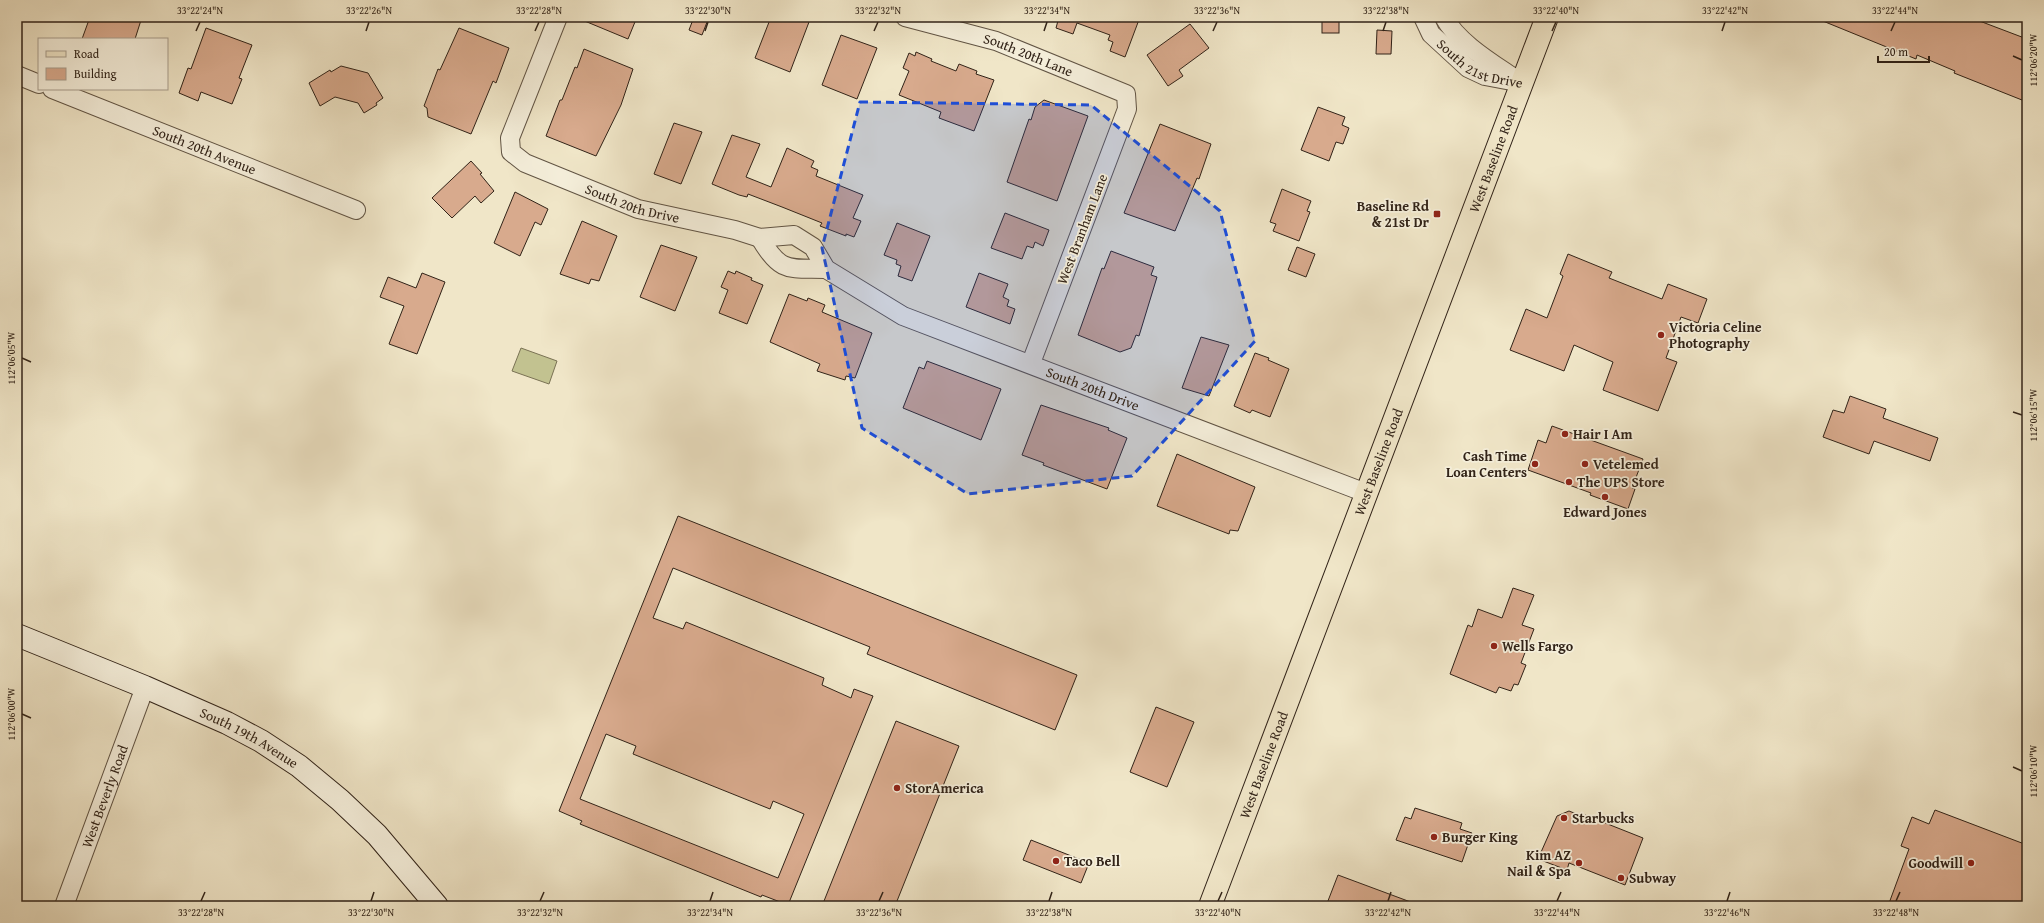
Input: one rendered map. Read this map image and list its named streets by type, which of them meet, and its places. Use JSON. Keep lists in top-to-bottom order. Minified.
{"streets":{"main road":["West Baseline Road","South 19th Avenue"],"street":["South 20th Lane","South 21st Drive","South 20th Avenue","South 20th Drive","West Branham Lane","West Beverly Road"]},"crossings":[["South 20th Lane","West Branham Lane"],["South 21st Drive","West Baseline Road"],["West Baseline Road","South 20th Drive"],["South 20th Drive","West Branham Lane"],["South 19th Avenue","West Beverly Road"]],"places":{"transit":["Baseline Rd & 21st Dr"],"other":["Victoria Celine Photography","Hair I Am","Cash Time Loan Centers","Vetelemed","The UPS Store","Edward Jones","Wells Fargo","StorAmerica","Starbucks","Burger King","Taco Bell","Kim AZ Nail & Spa","Goodwill","Subway"]},"legend":["Road","Building"],"scale_bar":"20 m","coordinates":["33°22'24\"N","33°22'26\"N","33°22'28\"N","33°22'30\"N","33°22'32\"N","33°22'34\"N","33°22'36\"N","33°22'38\"N","33°22'40\"N","33°22'42\"N","33°22'44\"N","112°06'20\"W","112°06'05\"W","112°06'15\"W","112°06'00\"W","112°06'10\"W","33°22'46\"N","33°22'48\"N"]}
